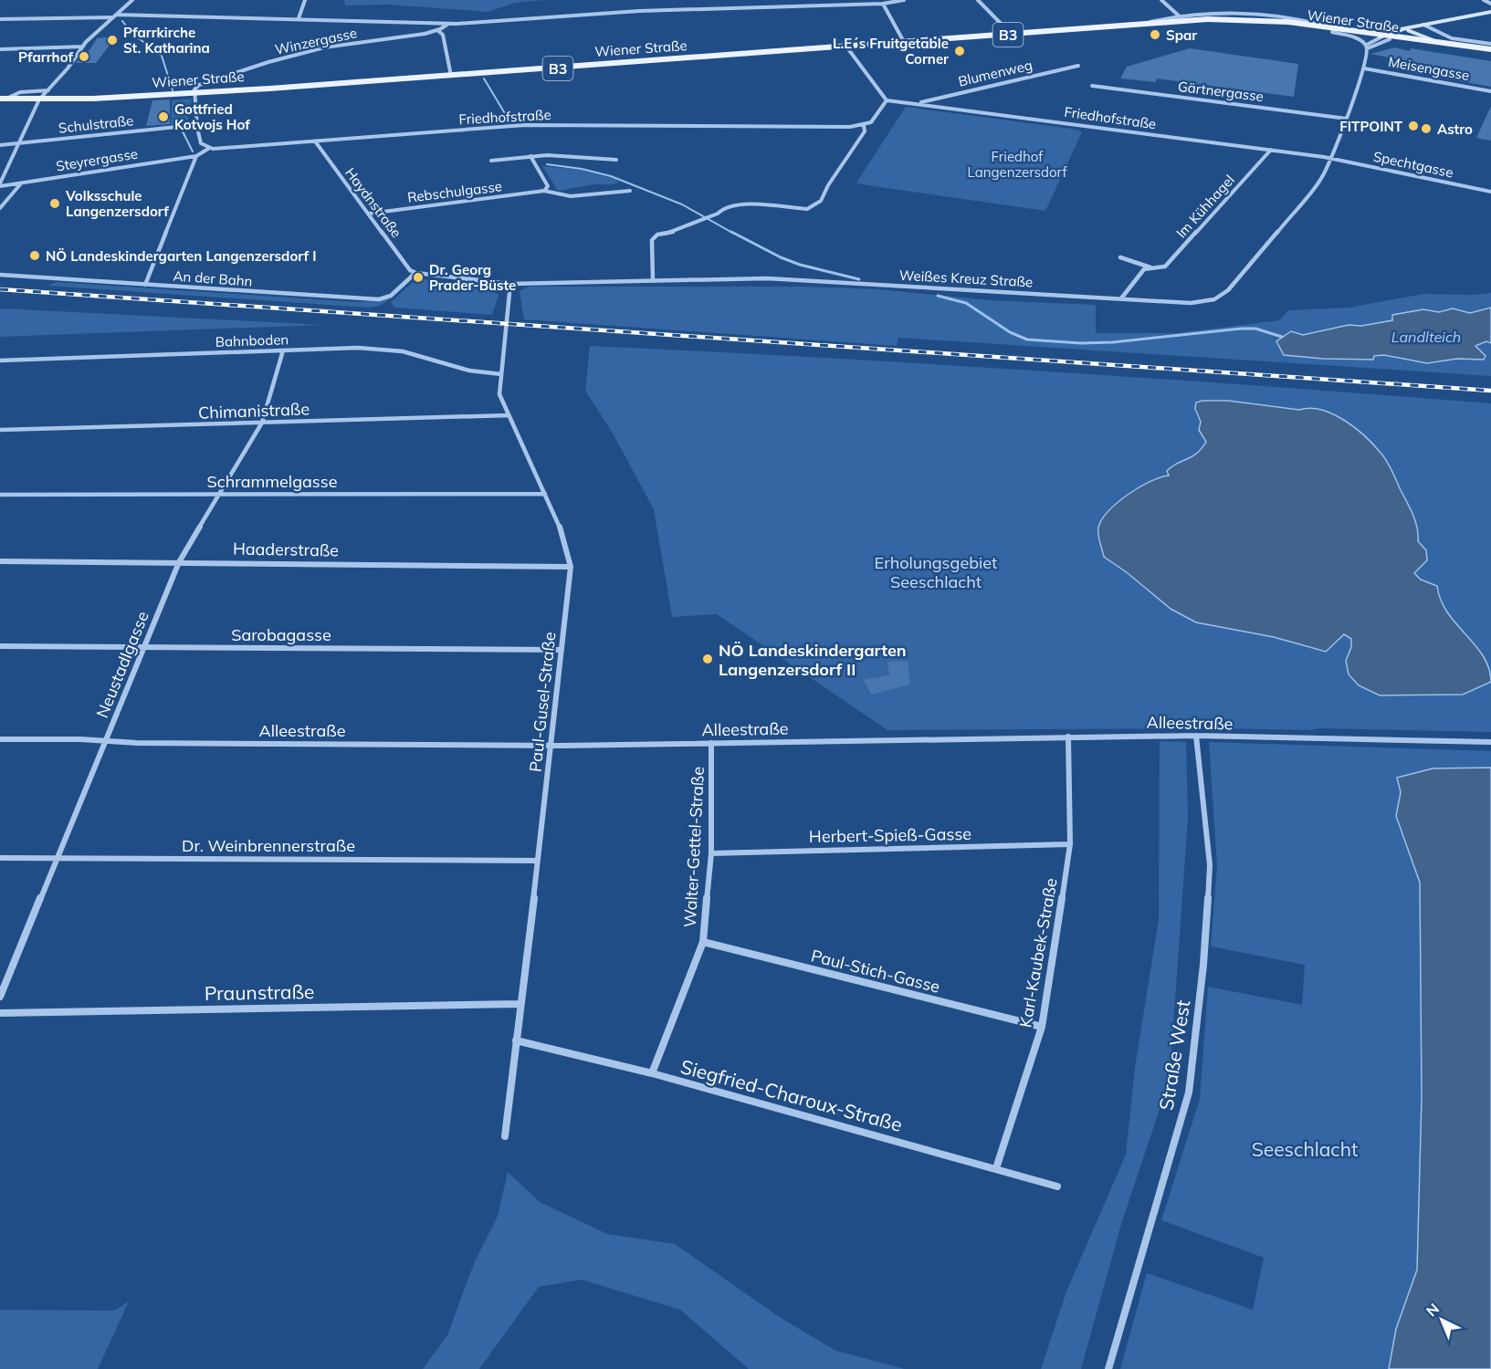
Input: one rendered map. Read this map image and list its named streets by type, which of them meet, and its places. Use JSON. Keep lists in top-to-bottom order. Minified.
{"streets":{"main road":["Wiener Straße","B3"],"street":["Winzergasse","Meisengasse","Blumenweg","Gärtnergasse","Friedhofstraße","Schulstraße","Steyrergasse","Spechtgasse","Rebschulgasse","Haydnstraße","Im Kühhagel","An der Bahn","Weißes Kreuz Straße","Bahnboden","Chimanistraße","Schrammelgasse","Haaderstraße","Sarobagasse","Neustadlgasse","Paul-Gusel-Straße","Alleestraße","Herbert-Spieß-Gasse","Dr. Weinbrennerstraße","Walter-Gettel-Straße","Karl-Kaubek-Straße","Paul-Stich-Gasse","Praunstraße","Straße West","Siegfried-Charoux-Straße"]},"crossings":[["Wiener Straße","Winzergasse"],["Meisengasse","Weißes Kreuz Straße"],["Blumenweg","Friedhofstraße"],["Gärtnergasse","Weißes Kreuz Straße"],["Friedhofstraße","Spechtgasse"],["Friedhofstraße","Haydnstraße"],["Friedhofstraße","Im Kühhagel"],["Friedhofstraße","Weißes Kreuz Straße"],["Spechtgasse","Weißes Kreuz Straße"],["Rebschulgasse","Haydnstraße"],["Haydnstraße","An der Bahn"],["Haydnstraße","Weißes Kreuz Straße"],["Im Kühhagel","Weißes Kreuz Straße"],["An der Bahn","Weißes Kreuz Straße"],["Weißes Kreuz Straße","Paul-Gusel-Straße"],["Bahnboden","Neustadlgasse"],["Bahnboden","Paul-Gusel-Straße"],["Chimanistraße","Neustadlgasse"],["Chimanistraße","Paul-Gusel-Straße"],["Schrammelgasse","Neustadlgasse"],["Schrammelgasse","Paul-Gusel-Straße"],["Haaderstraße","Neustadlgasse"],["Haaderstraße","Paul-Gusel-Straße"],["Sarobagasse","Neustadlgasse"],["Sarobagasse","Paul-Gusel-Straße"],["Neustadlgasse","Alleestraße"],["Neustadlgasse","Dr. Weinbrennerstraße"],["Paul-Gusel-Straße","Alleestraße"],["Paul-Gusel-Straße","Dr. Weinbrennerstraße"],["Paul-Gusel-Straße","Praunstraße"],["Paul-Gusel-Straße","Siegfried-Charoux-Straße"],["Alleestraße","Walter-Gettel-Straße"],["Alleestraße","Karl-Kaubek-Straße"],["Alleestraße","Straße West"],["Herbert-Spieß-Gasse","Walter-Gettel-Straße"],["Herbert-Spieß-Gasse","Karl-Kaubek-Straße"],["Walter-Gettel-Straße","Paul-Stich-Gasse"],["Walter-Gettel-Straße","Siegfried-Charoux-Straße"],["Karl-Kaubek-Straße","Paul-Stich-Gasse"],["Karl-Kaubek-Straße","Siegfried-Charoux-Straße"]],"water":["Landlteich"],"parks":["Friedhof Langenzersdorf","Erholungsgebiet Seeschlacht","Seeschlacht"],"places":["Spar","Pfarrkirche St. Katharina","L.E´s Fruitgetable Corner","Pfarrhof","Gottfried Kotvojs Hof","FITPOINT","Astro","Volksschule Langenzersdorf","NÖ Landeskindergarten Langenzersdorf I","Dr. Georg Prader-Büste","NÖ Landeskindergarten Langenzersdorf II"],"north":"top left"}
